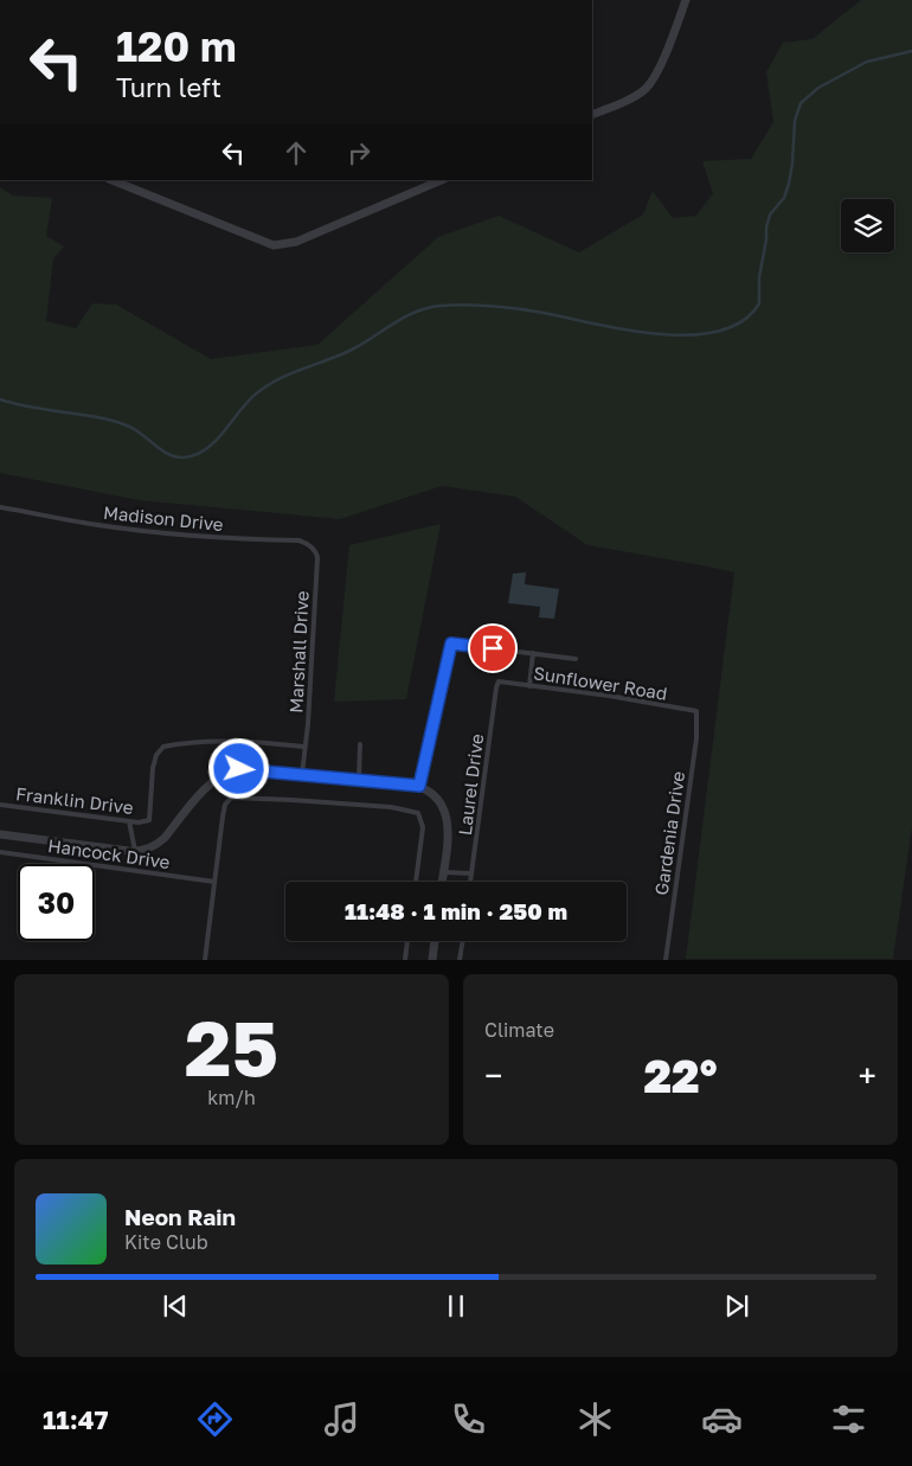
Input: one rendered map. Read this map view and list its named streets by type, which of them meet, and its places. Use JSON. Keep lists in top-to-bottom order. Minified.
{"streets":{"lane":["Madison Drive","Marshall Drive","Sunflower Road","Laurel Drive","Franklin Drive","Gardenia Drive","Hancock Drive"]},"crossings":[["Madison Drive","Marshall Drive"],["Marshall Drive","Franklin Drive"],["Sunflower Road","Laurel Drive"],["Sunflower Road","Gardenia Drive"]],"page":{"turn":["120 m","Turn left"],"limit":"30","trip":"11:48 · 1 min · 250 m","tile":[["25","km/h"],"Climate"],"heat":["−","22°","+"],"song":["Neon Rain","Kite Club"],"tabs":"11:47"}}
